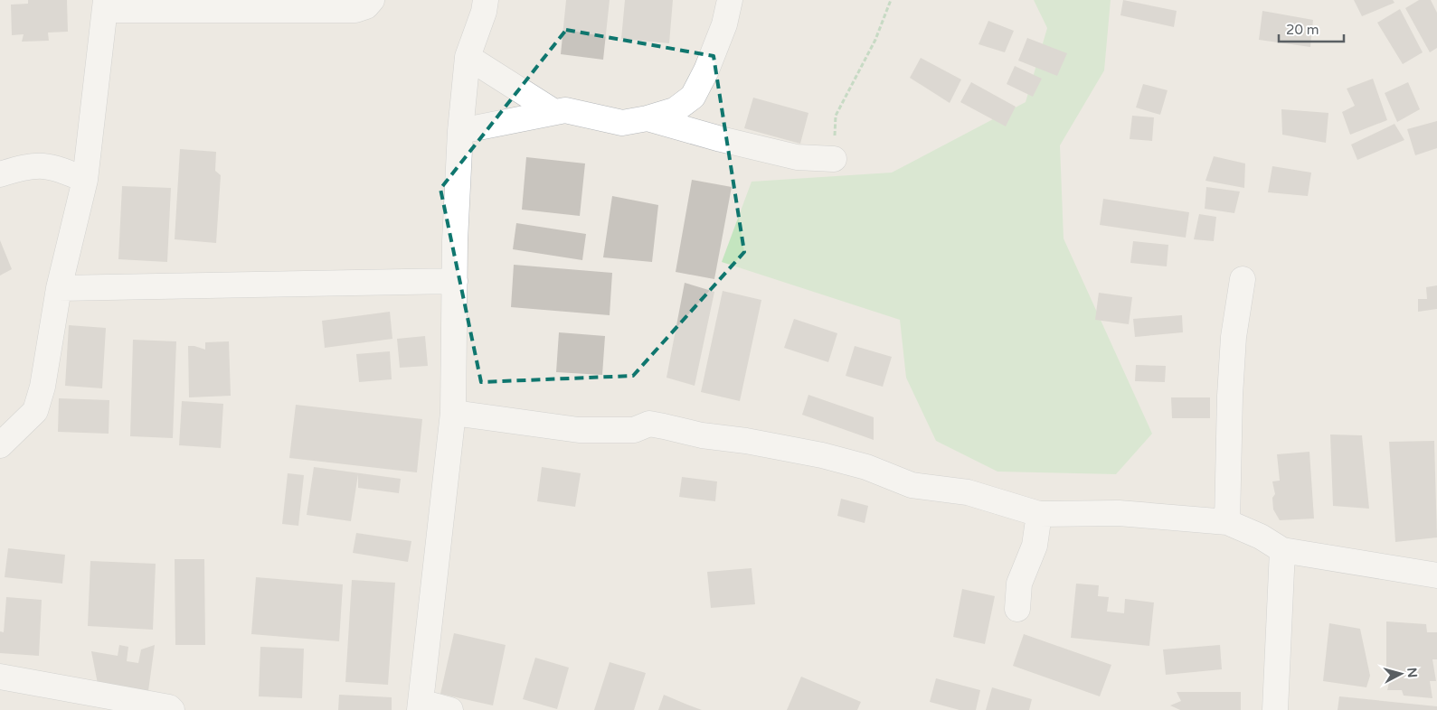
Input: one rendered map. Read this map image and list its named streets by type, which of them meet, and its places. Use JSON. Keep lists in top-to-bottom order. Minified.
{"scale_bar":"20 m","north":"right"}
